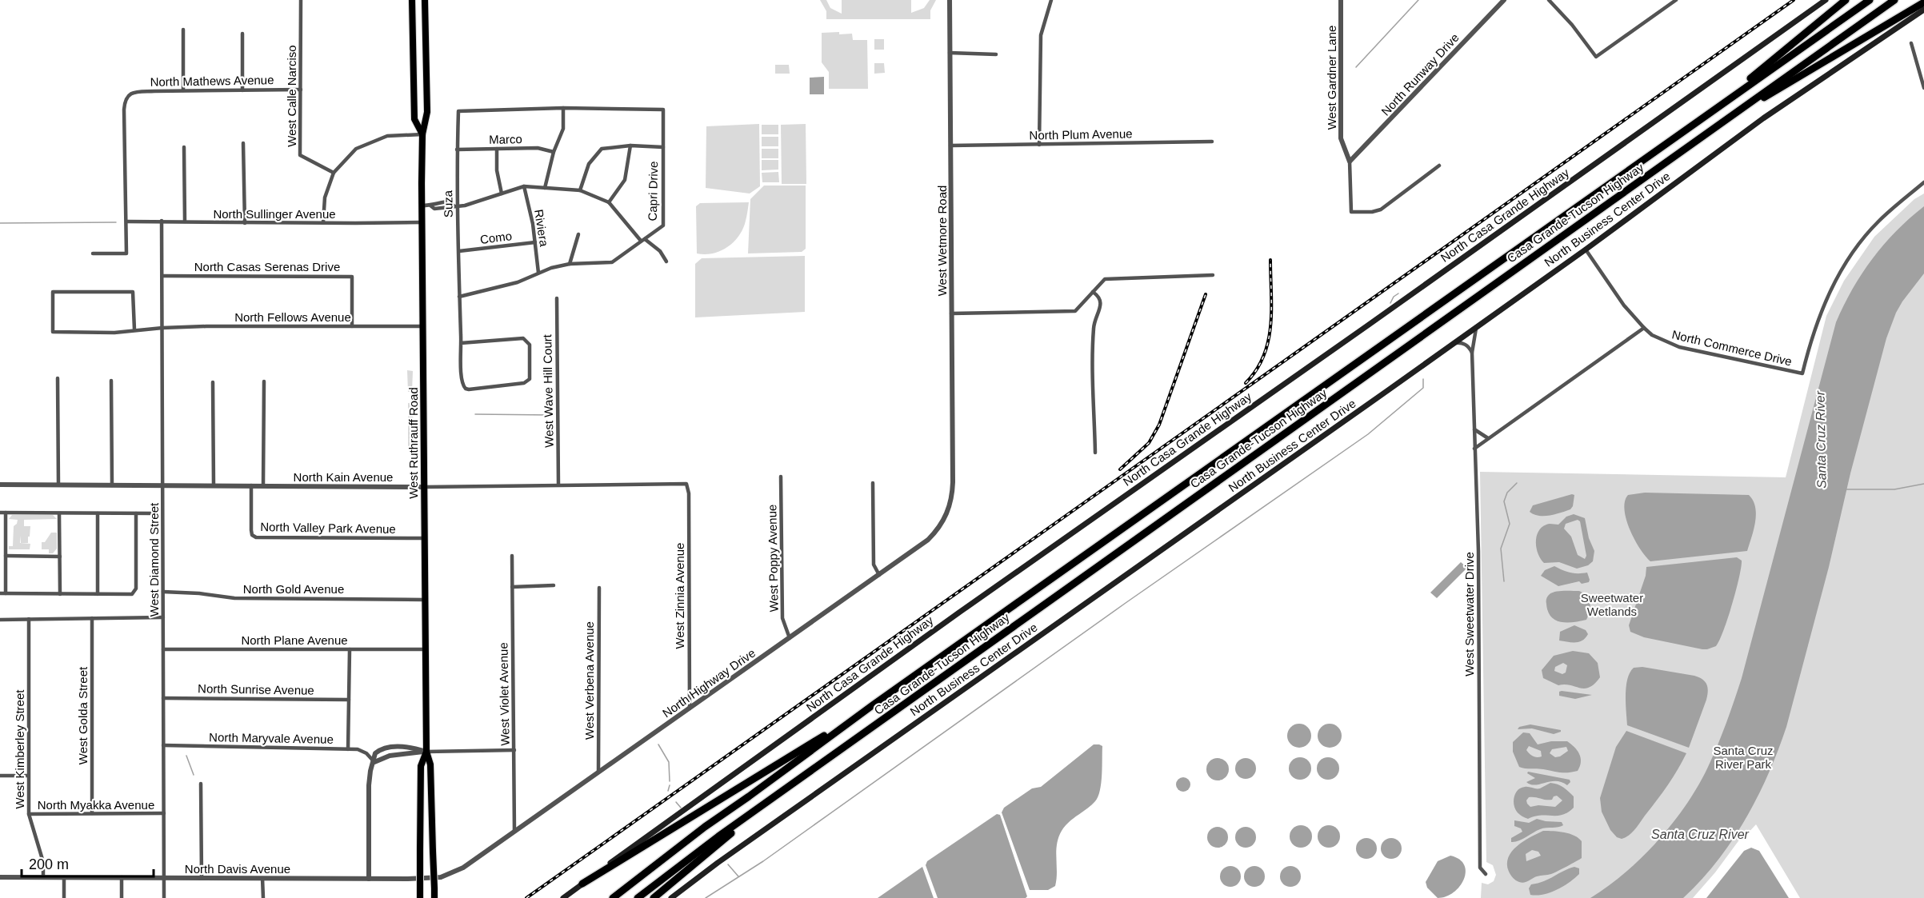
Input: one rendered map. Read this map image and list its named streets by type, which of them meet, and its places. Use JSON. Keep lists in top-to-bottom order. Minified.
{"streets":{"highway":["Casa Grande-Tucson Highway"],"main road":["North Casa Grande Highway","North Business Center Drive","West Ruthrauff Road"],"street":["North Runway Drive","West Gardner Lane","North Mathews Avenue","West Calle Narciso","North Plum Avenue","Marco","Capri Drive","Suza","North Sullinger Avenue","Riviera","Como","West Wetmore Road","North Casas Serenas Drive","North Fellows Avenue","North Commerce Drive","West Wave Hill Court","North Kain Avenue","North Valley Park Avenue","West Poppy Avenue","West Diamond Street","North Gold Avenue","West Zinnia Avenue","West Sweetwater Drive","North Plane Avenue","West Verbena Avenue","North Highway Drive","North Sunrise Avenue","West Violet Avenue","West Golda Street","North Maryvale Avenue","West Kimberley Street","North Myakka Avenue","North Davis Avenue"]},"crossings":[["North Runway Drive","West Gardner Lane"],["North Mathews Avenue","West Calle Narciso"],["North Mathews Avenue","North Sullinger Avenue"],["North Plum Avenue","West Wetmore Road"],["Marco","Suza"],["Capri Drive","Suza"],["Capri Drive","Riviera"],["Suza","Como"],["North Sullinger Avenue","West Ruthrauff Road"],["North Sullinger Avenue","West Diamond Street"],["North Business Center Drive","North Commerce Drive"],["North Business Center Drive","West Sweetwater Drive"],["Riviera","Como"],["West Wetmore Road","North Highway Drive"],["North Casas Serenas Drive","North Fellows Avenue"],["North Casas Serenas Drive","West Diamond Street"],["North Fellows Avenue","West Ruthrauff Road"],["North Fellows Avenue","West Diamond Street"],["West Wave Hill Court","North Kain Avenue"],["West Ruthrauff Road","North Kain Avenue"],["West Ruthrauff Road","North Valley Park Avenue"],["West Ruthrauff Road","North Gold Avenue"],["West Ruthrauff Road","North Plane Avenue"],["North Kain Avenue","North Valley Park Avenue"],["North Kain Avenue","West Diamond Street"],["North Kain Avenue","West Zinnia Avenue"],["West Poppy Avenue","North Highway Drive"],["West Diamond Street","North Gold Avenue"],["West Diamond Street","North Plane Avenue"],["West Diamond Street","North Sunrise Avenue"],["West Diamond Street","North Maryvale Avenue"],["West Diamond Street","North Myakka Avenue"],["West Diamond Street","North Davis Avenue"],["West Zinnia Avenue","North Highway Drive"],["West Verbena Avenue","North Highway Drive"],["North Highway Drive","West Violet Avenue"],["North Highway Drive","North Davis Avenue"],["West Golda Street","North Myakka Avenue"],["West Kimberley Street","North Myakka Avenue"],["West Kimberley Street","North Davis Avenue"]],"water":["Santa Cruz River"],"parks":["Sweetwater Wetlands","Santa Cruz River Park"],"scale_bar":"200 m"}
